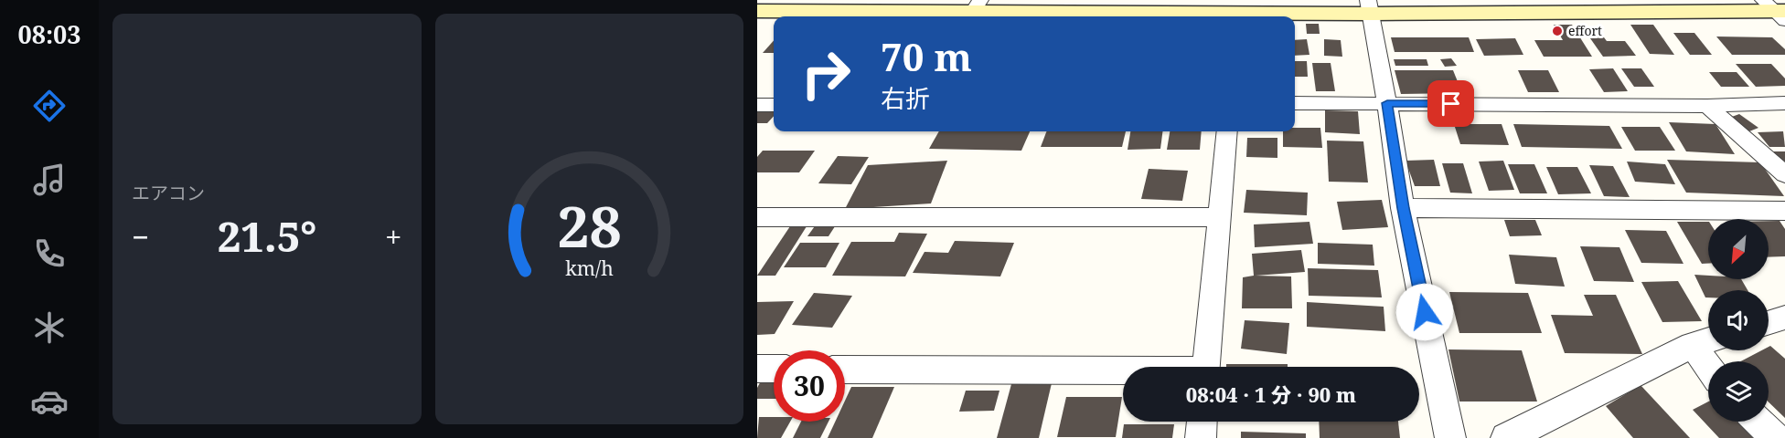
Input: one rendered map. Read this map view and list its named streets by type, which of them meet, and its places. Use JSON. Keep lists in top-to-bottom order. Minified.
{"places":["effort"],"north":"bottom left","page":{"tabs":"08:03","tile":"エアコン","turn":["70 m","右折"],"heat":["−","21.5°","+"],"limit":"30","trip":"08:04 · 1 分 · 90 m","gauge":["28","km/h"]}}
